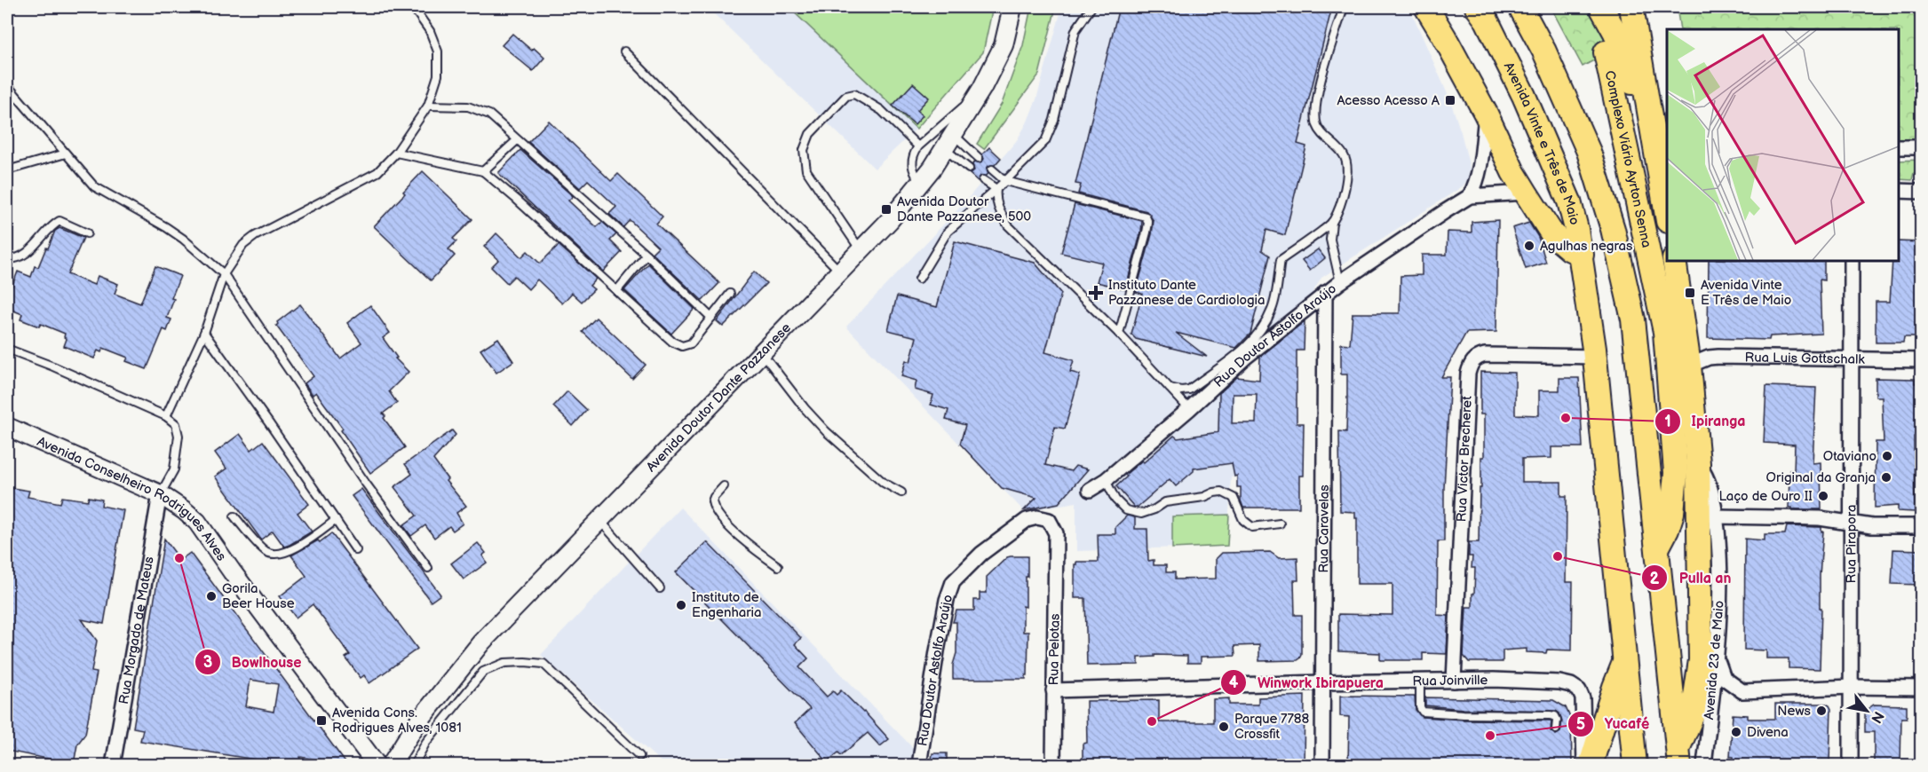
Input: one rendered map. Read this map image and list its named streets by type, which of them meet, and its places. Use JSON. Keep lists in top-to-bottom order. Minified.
{"streets":{"highway":["Avenida Vinte e Três de Maio","Complexo Viário Ayrton Senna"],"street":["Rua Doutor Astolfo Araújo","Rua Luis Gottschalk","Avenida Doutor Dante Pazzanese","Rua Victor Brecheret","Avenida Conselheiro Rodrigues Alves","Rua Caravelas","Rua Pirapora","Rua Morgado de Mateus","Rua Pelotas","Avenida 23 de Maio","Rua Joinville"]},"crossings":[["Avenida Vinte e Três de Maio","Rua Victor Brecheret"],["Rua Doutor Astolfo Araújo","Rua Caravelas"],["Rua Doutor Astolfo Araújo","Rua Pelotas"],["Rua Luis Gottschalk","Rua Pirapora"],["Rua Victor Brecheret","Rua Joinville"],["Avenida Conselheiro Rodrigues Alves","Rua Morgado de Mateus"],["Rua Caravelas","Rua Joinville"],["Rua Pelotas","Rua Joinville"]],"places":{"transit":["Acesso Acesso A","Avenida Doutor Dante Pazzanese, 500","Avenida Vinte E Três de Maio","Avenida Cons. Rodrigues Alves, 1081"],"other":["Agulhas negras","Ipiranga","Otaviano","Original da Granja","Laço de Ouro II","Pulla an","Bowlhouse","Gorila Beer House","Instituto de Engenharia","News","Winwork Ibirapuera","Parque 7788 Crossfit","Divena","Yucafé"],"health":["Instituto Dante Pazzanese de Cardiologia"]},"north":"bottom right"}
